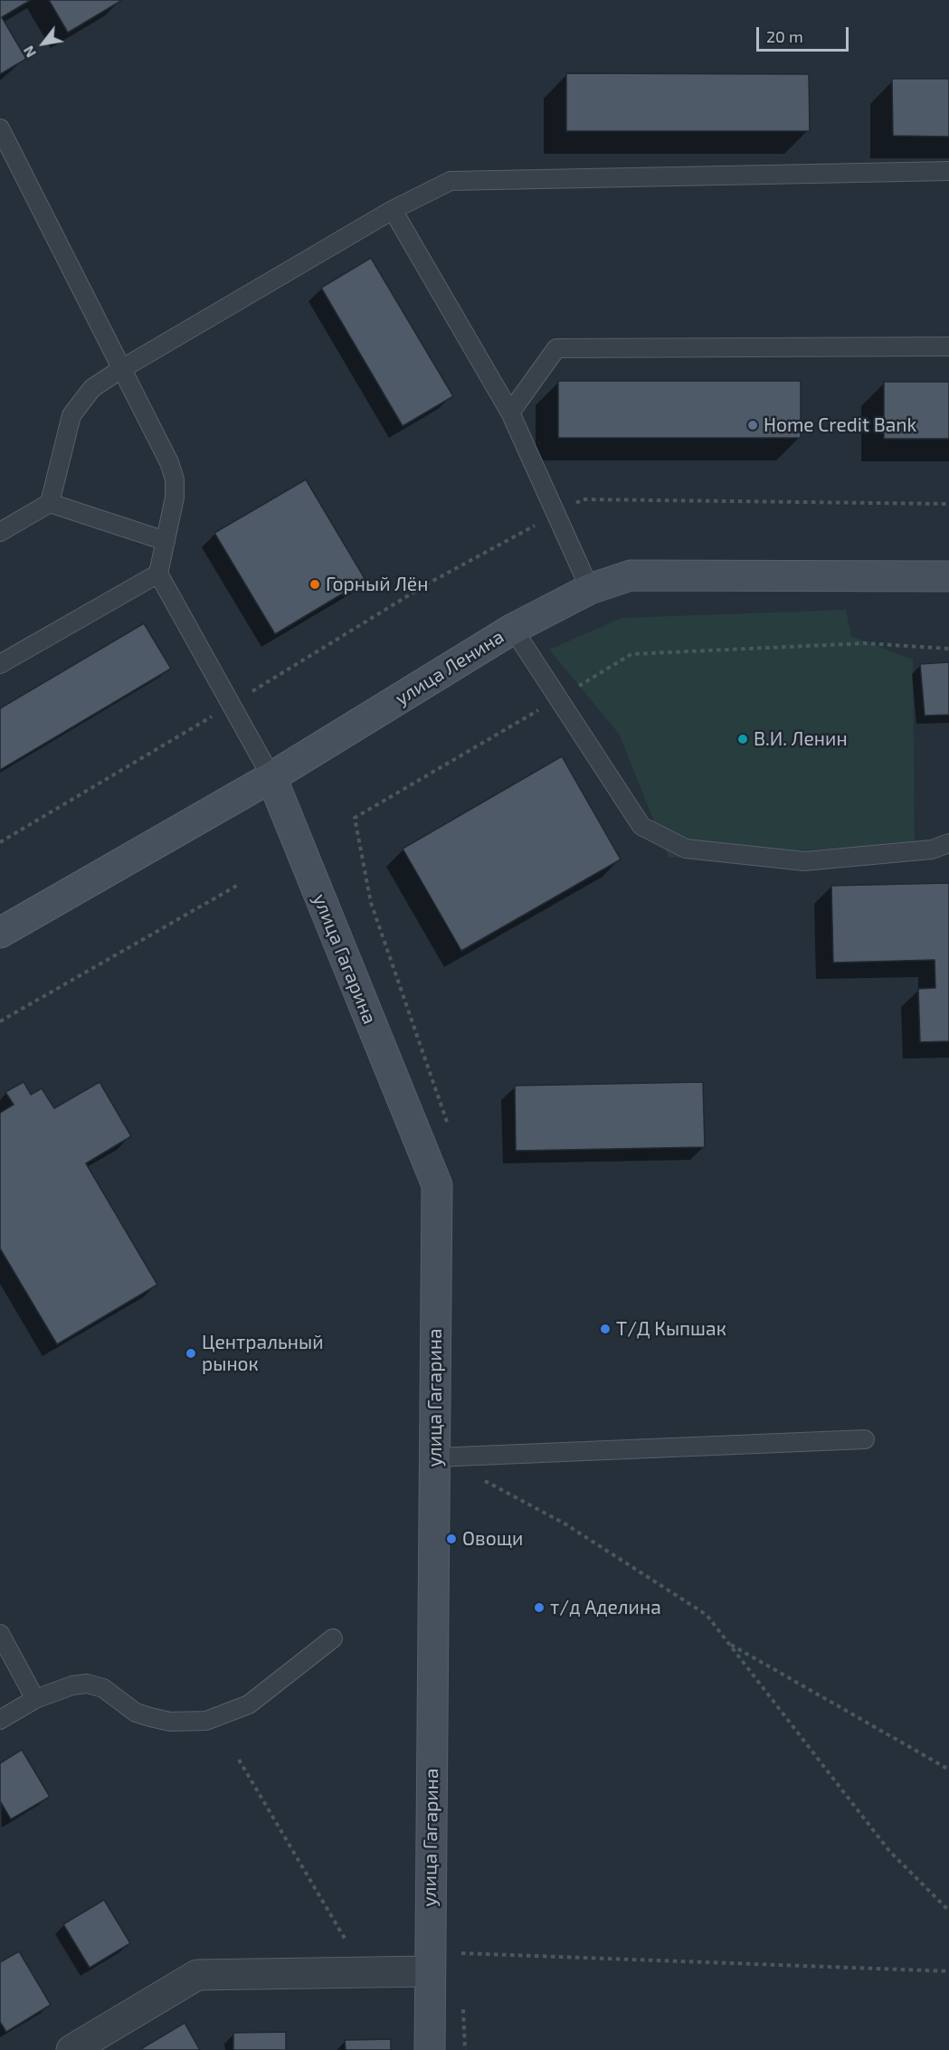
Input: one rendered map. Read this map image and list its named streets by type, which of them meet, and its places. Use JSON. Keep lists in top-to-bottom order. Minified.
{"streets":{"street":["улица Ленина","улица Гагарина"]},"crossings":[["улица Ленина","улица Гагарина"]],"places":["Home Credit Bank","Горный Лён","В.И. Ленин","Т/Д Кыпшак","Центральный рынок","Овощи","т/д Аделина"],"scale_bar":"20 m","north":"bottom left"}
